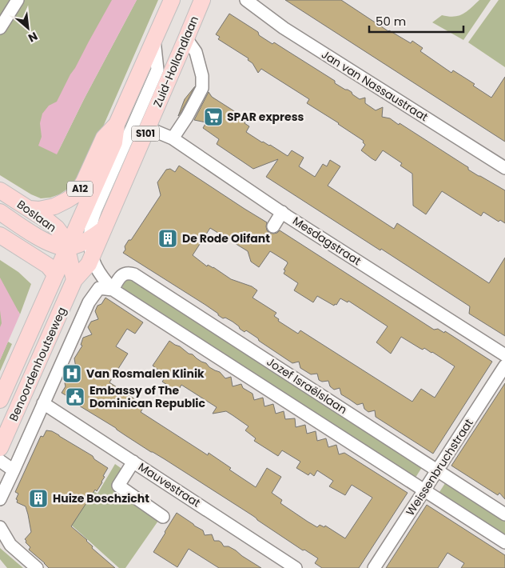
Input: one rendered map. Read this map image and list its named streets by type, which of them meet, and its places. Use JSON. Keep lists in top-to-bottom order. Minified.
{"streets":{"main road":["Zuid-Hollandlaan","S101","A12","Boslaan","Benoordenhoutseweg"],"street":["Jan van Nassaustraat","Mesdagstraat","Jozef Israëlslaan","Weissenbruchstraat","Mauvestraat"]},"crossings":[["Zuid-Hollandlaan","A12"],["Zuid-Hollandlaan","Boslaan"],["Zuid-Hollandlaan","Mesdagstraat"],["Zuid-Hollandlaan","Benoordenhoutseweg"],["A12","Boslaan"],["Boslaan","Benoordenhoutseweg"],["Benoordenhoutseweg","Jozef Israëlslaan"],["Benoordenhoutseweg","Mauvestraat"],["Jozef Israëlslaan","Weissenbruchstraat"]],"places":{"supermarket":["SPAR express"],"building":["De Rode Olifant","Huize Boschzicht"],"hospital":["Van Rosmalen Klinik"],"public building":["Embassy of The Dominican Republic"]},"scale_bar":"50 m","north":"bottom right"}
